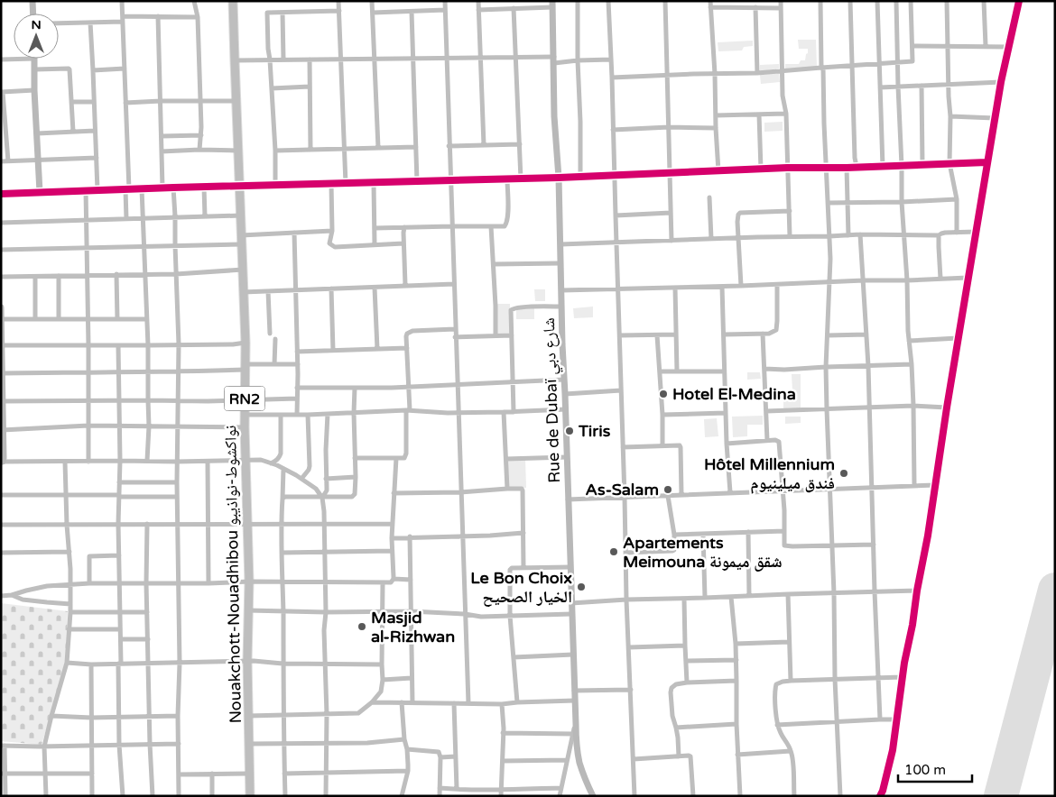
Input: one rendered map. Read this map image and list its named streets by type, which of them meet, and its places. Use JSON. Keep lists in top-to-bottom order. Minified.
{"streets":{"highway":["RN2","Nouakchott-Nouadhibou نواكشوط-نواذيبو"],"street":["Rue de Dubaï شارع دبي"]},"places":["Hotel El-Medina","Tiris","Hôtel Millennium فندق ميلينيوم","As-Salam","Apartements Meimouna شقق ميمونة","Le Bon Choix الخيار الصحيح","Masjid al-Rizhwan"],"scale_bar":"100 m","north":"top"}
